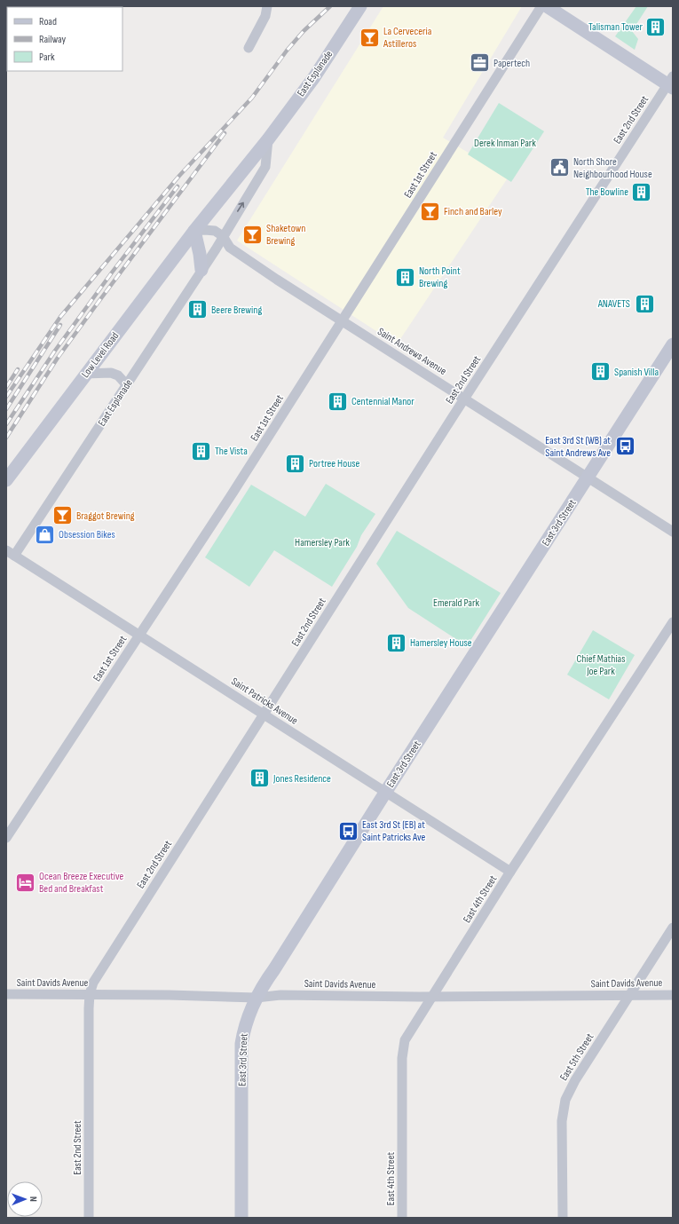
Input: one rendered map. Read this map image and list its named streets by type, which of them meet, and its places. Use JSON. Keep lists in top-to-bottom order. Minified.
{"streets":{"street":["East Esplanade","East 2nd Street","East 1st Street","Saint Andrews Avenue","Low Level Road","East 3rd Street","Saint Patricks Avenue","East 4th Street","Saint Davids Avenue","East 5th Street"]},"crossings":[["East Esplanade","Saint Andrews Avenue"],["East Esplanade","Low Level Road"],["East Esplanade","Saint Patricks Avenue"],["East 2nd Street","Saint Andrews Avenue"],["East 2nd Street","Saint Patricks Avenue"],["East 2nd Street","Saint Davids Avenue"],["East 1st Street","Saint Andrews Avenue"],["East 1st Street","Saint Patricks Avenue"],["Saint Andrews Avenue","East 3rd Street"],["East 3rd Street","Saint Patricks Avenue"],["East 3rd Street","Saint Davids Avenue"],["Saint Patricks Avenue","East 4th Street"],["East 4th Street","Saint Davids Avenue"],["Saint Davids Avenue","East 5th Street"]],"parks":["Derek Inman Park","Hamersley Park","Emerald Park","Chief Mathias Joe Park"],"places":{"building":["Talisman Tower","The Bowline","North Point Brewing","ANAVETS","Beere Brewing","Spanish Villa","Centennial Manor","The Vista","Portree House","Hamersley House","Jones Residence"],"bar":["La Cerveceria Astilleros","Finch and Barley","Shaketown Brewing","Braggot Brewing"],"office":["Papertech"],"public building":["North Shore Neighbourhood House"],"bus stop":["East 3rd St (WB) at Saint Andrews Ave","East 3rd St (EB) at Saint Patricks Ave"],"shop":["Obsession Bikes"],"hotel":["Ocean Breeze Executive Bed and Breakfast"]},"legend":["Road","Railway","Park"],"north":"right"}
